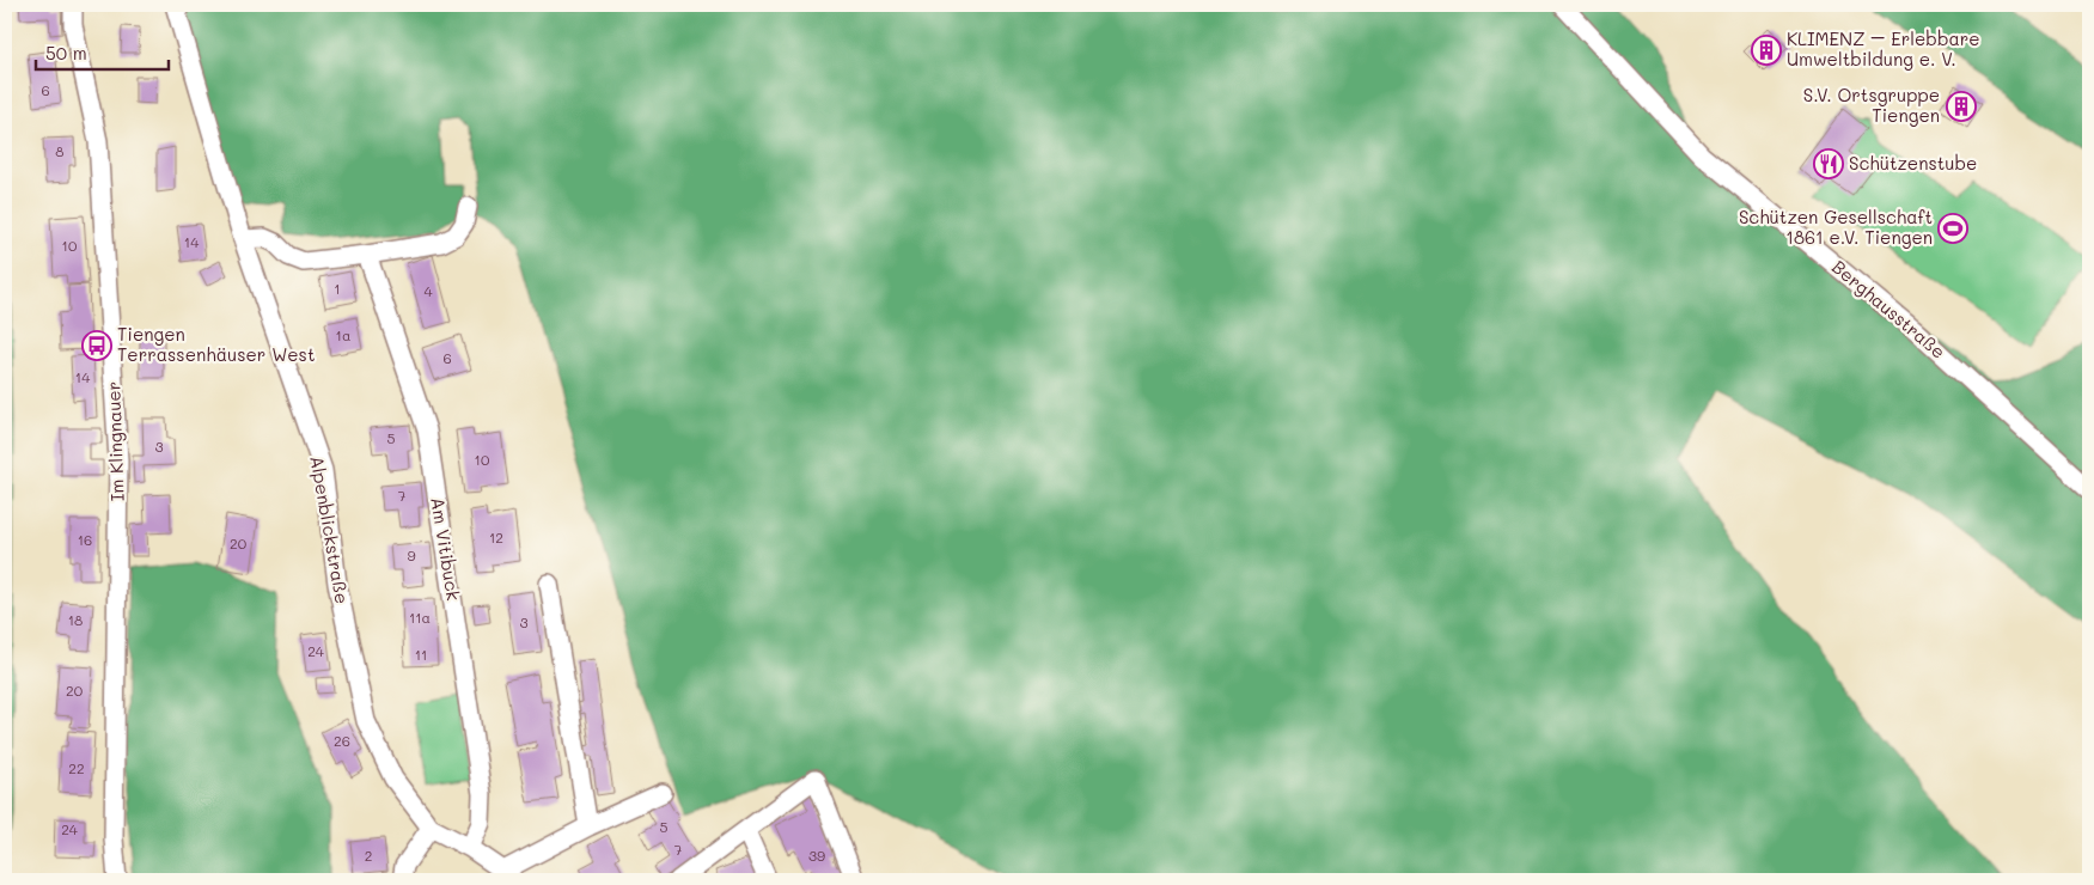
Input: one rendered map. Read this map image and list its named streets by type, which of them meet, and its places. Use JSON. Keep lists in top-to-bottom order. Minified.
{"streets":{"street":["Berghausstraße","Im Klingnauer","Alpenblickstraße","Am Vitibuck"]},"crossings":[["Alpenblickstraße","Am Vitibuck"]],"places":{"building":["KLIMENZ – Erlebbare Umweltbildung e. V.","S.V. Ortsgruppe Tiengen"],"restaurant":["Schützenstube"],"sports":["Schützen Gesellschaft 1861 e.V. Tiengen"],"bus stop":["Tiengen Terrassenhäuser West"]},"house_numbers":["6","8","14","10","1","4","1a","6","14","5","3","10","7","12","16","20","9","11a","18","3","24","11","20","26","22","5","24","7","2","39"],"scale_bar":"50 m"}
